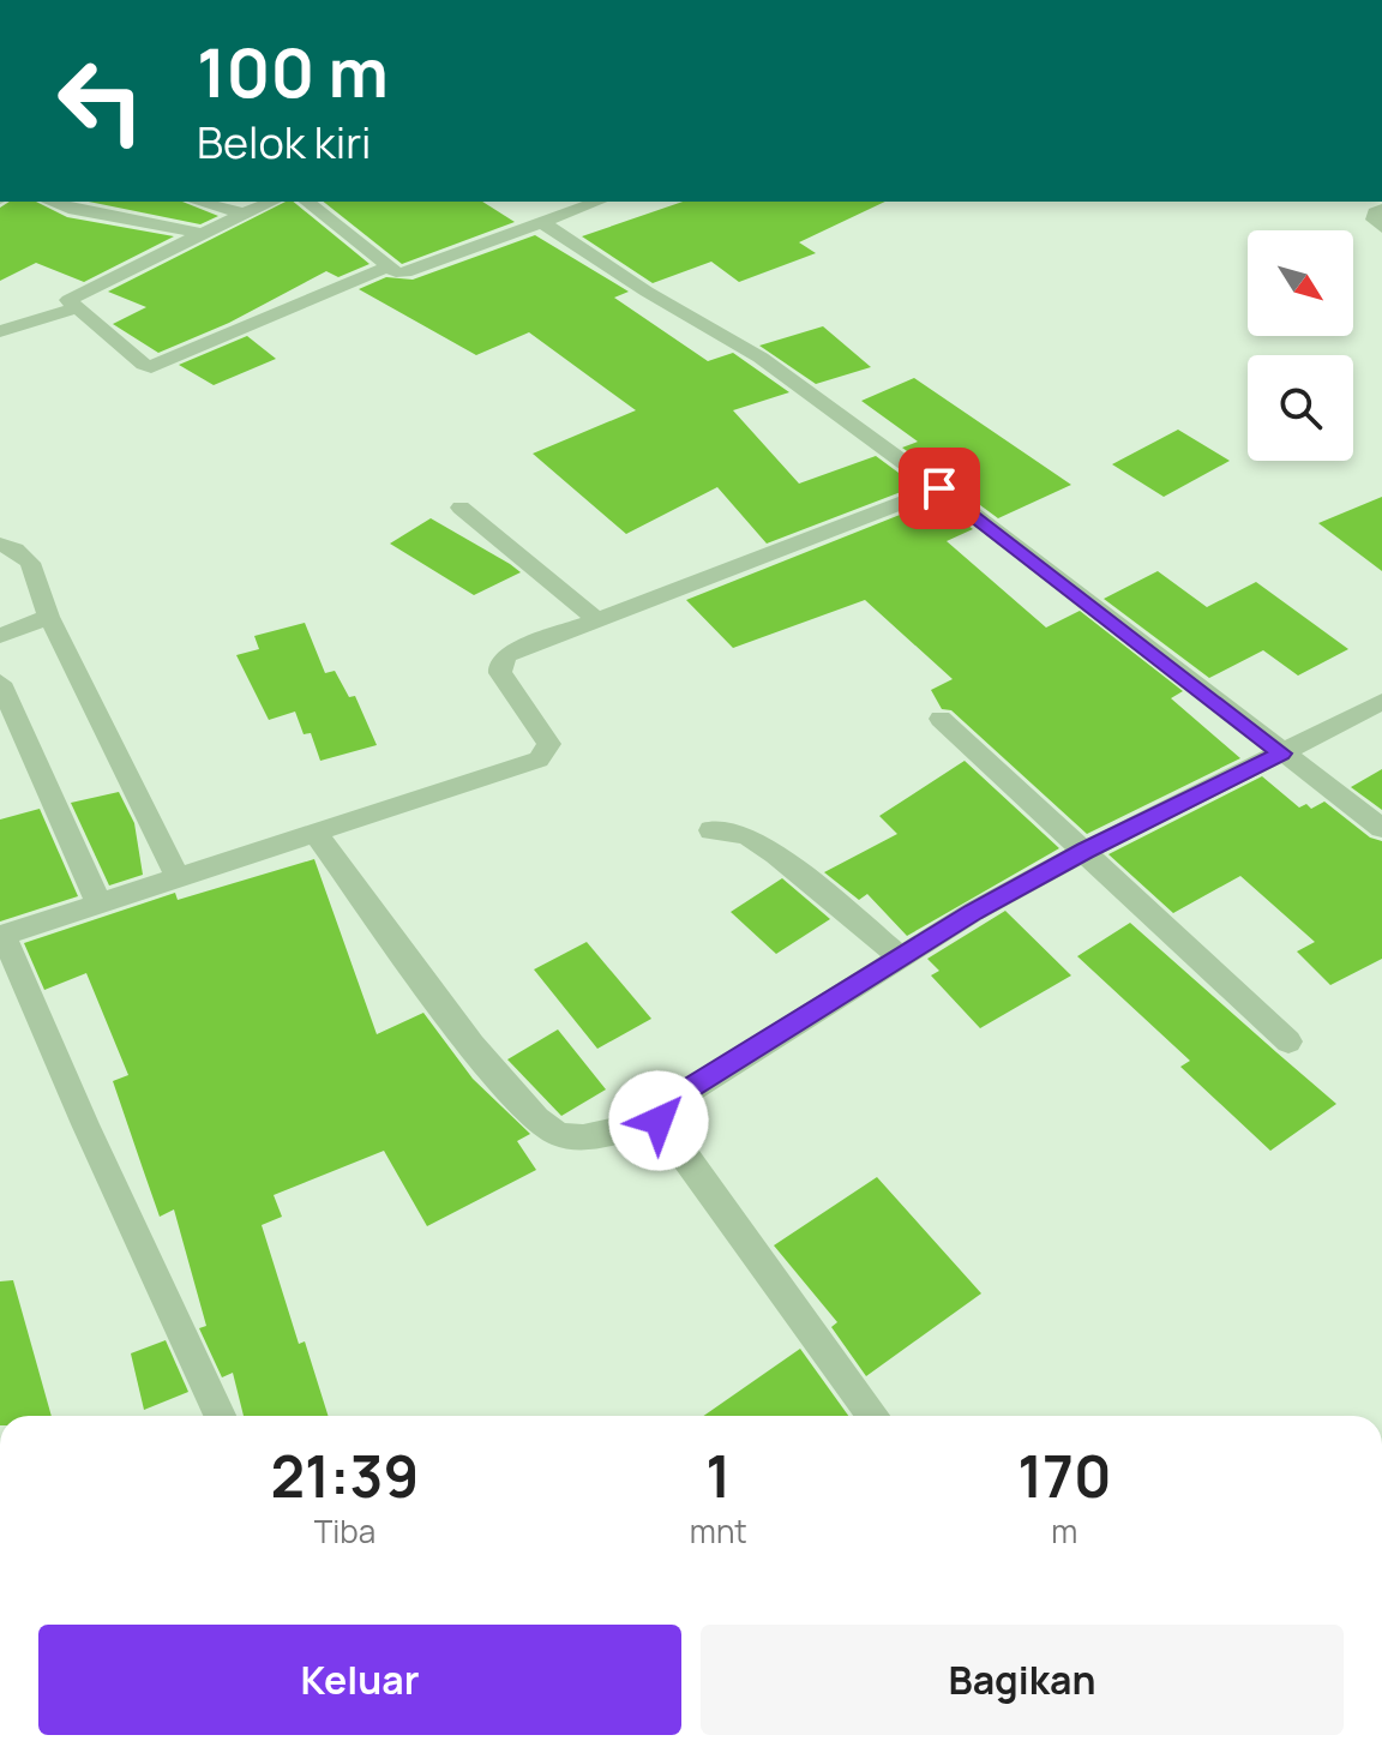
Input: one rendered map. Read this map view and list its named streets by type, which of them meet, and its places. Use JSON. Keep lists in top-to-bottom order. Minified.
{"north":"bottom right","page":{"turn":["100 m","Belok kiri"],"eta":["21:39","Tiba","1","mnt","170","m"],"buttons":["Keluar","Bagikan"]}}
